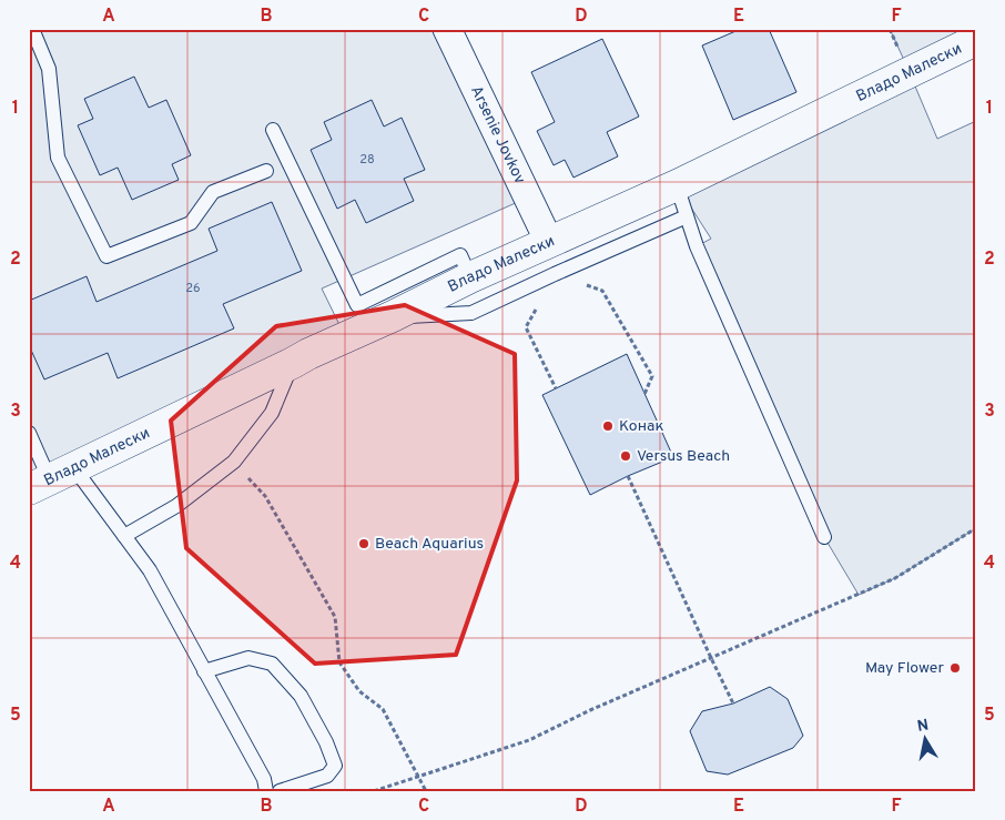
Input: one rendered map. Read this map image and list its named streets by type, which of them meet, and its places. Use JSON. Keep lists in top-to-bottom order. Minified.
{"streets":{"main road":["Владо Малески"],"street":["Arsenie Jovkov"]},"crossings":[["Владо Малески","Arsenie Jovkov"]],"places":["Конак","Versus Beach","Beach Aquarius","May Flower"],"house_numbers":["28","26"],"north":"top","grid":{"columns":["A","B","C","D","E","F"],"rows":["1","2","3","4","5"]}}
